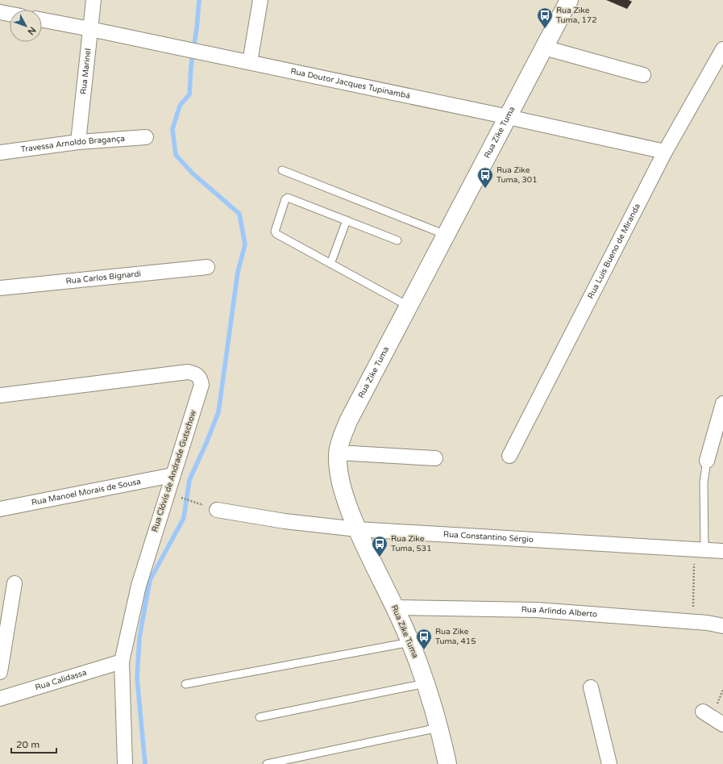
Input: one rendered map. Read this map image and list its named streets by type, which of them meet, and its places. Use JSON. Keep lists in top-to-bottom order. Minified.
{"streets":{"street":["Rua Marinel","Rua Doutor Jacques Tupinambá","Rua Zike Tuma","Travessa Arnoldo Bragança","Rua Luis Bueno de Miranda","Rua Carlos Bignardi","Rua Clóvis de Andrade Gutschow","Rua Manoel Morais de Sousa","Rua Constantino Sérgio","Rua Arlindo Alberto","Rua Calidassa"]},"crossings":[["Rua Marinel","Rua Doutor Jacques Tupinambá"],["Rua Marinel","Travessa Arnoldo Bragança"],["Rua Doutor Jacques Tupinambá","Rua Zike Tuma"],["Rua Doutor Jacques Tupinambá","Rua Luis Bueno de Miranda"],["Rua Zike Tuma","Rua Constantino Sérgio"],["Rua Zike Tuma","Rua Arlindo Alberto"],["Rua Clóvis de Andrade Gutschow","Rua Manoel Morais de Sousa"],["Rua Clóvis de Andrade Gutschow","Rua Calidassa"]],"places":{"bus stop":["Rua Zike Tuma, 172","Rua Zike Tuma, 301","Rua Zike Tuma, 531","Rua Zike Tuma, 415"]},"scale_bar":"20 m","north":"bottom right"}
